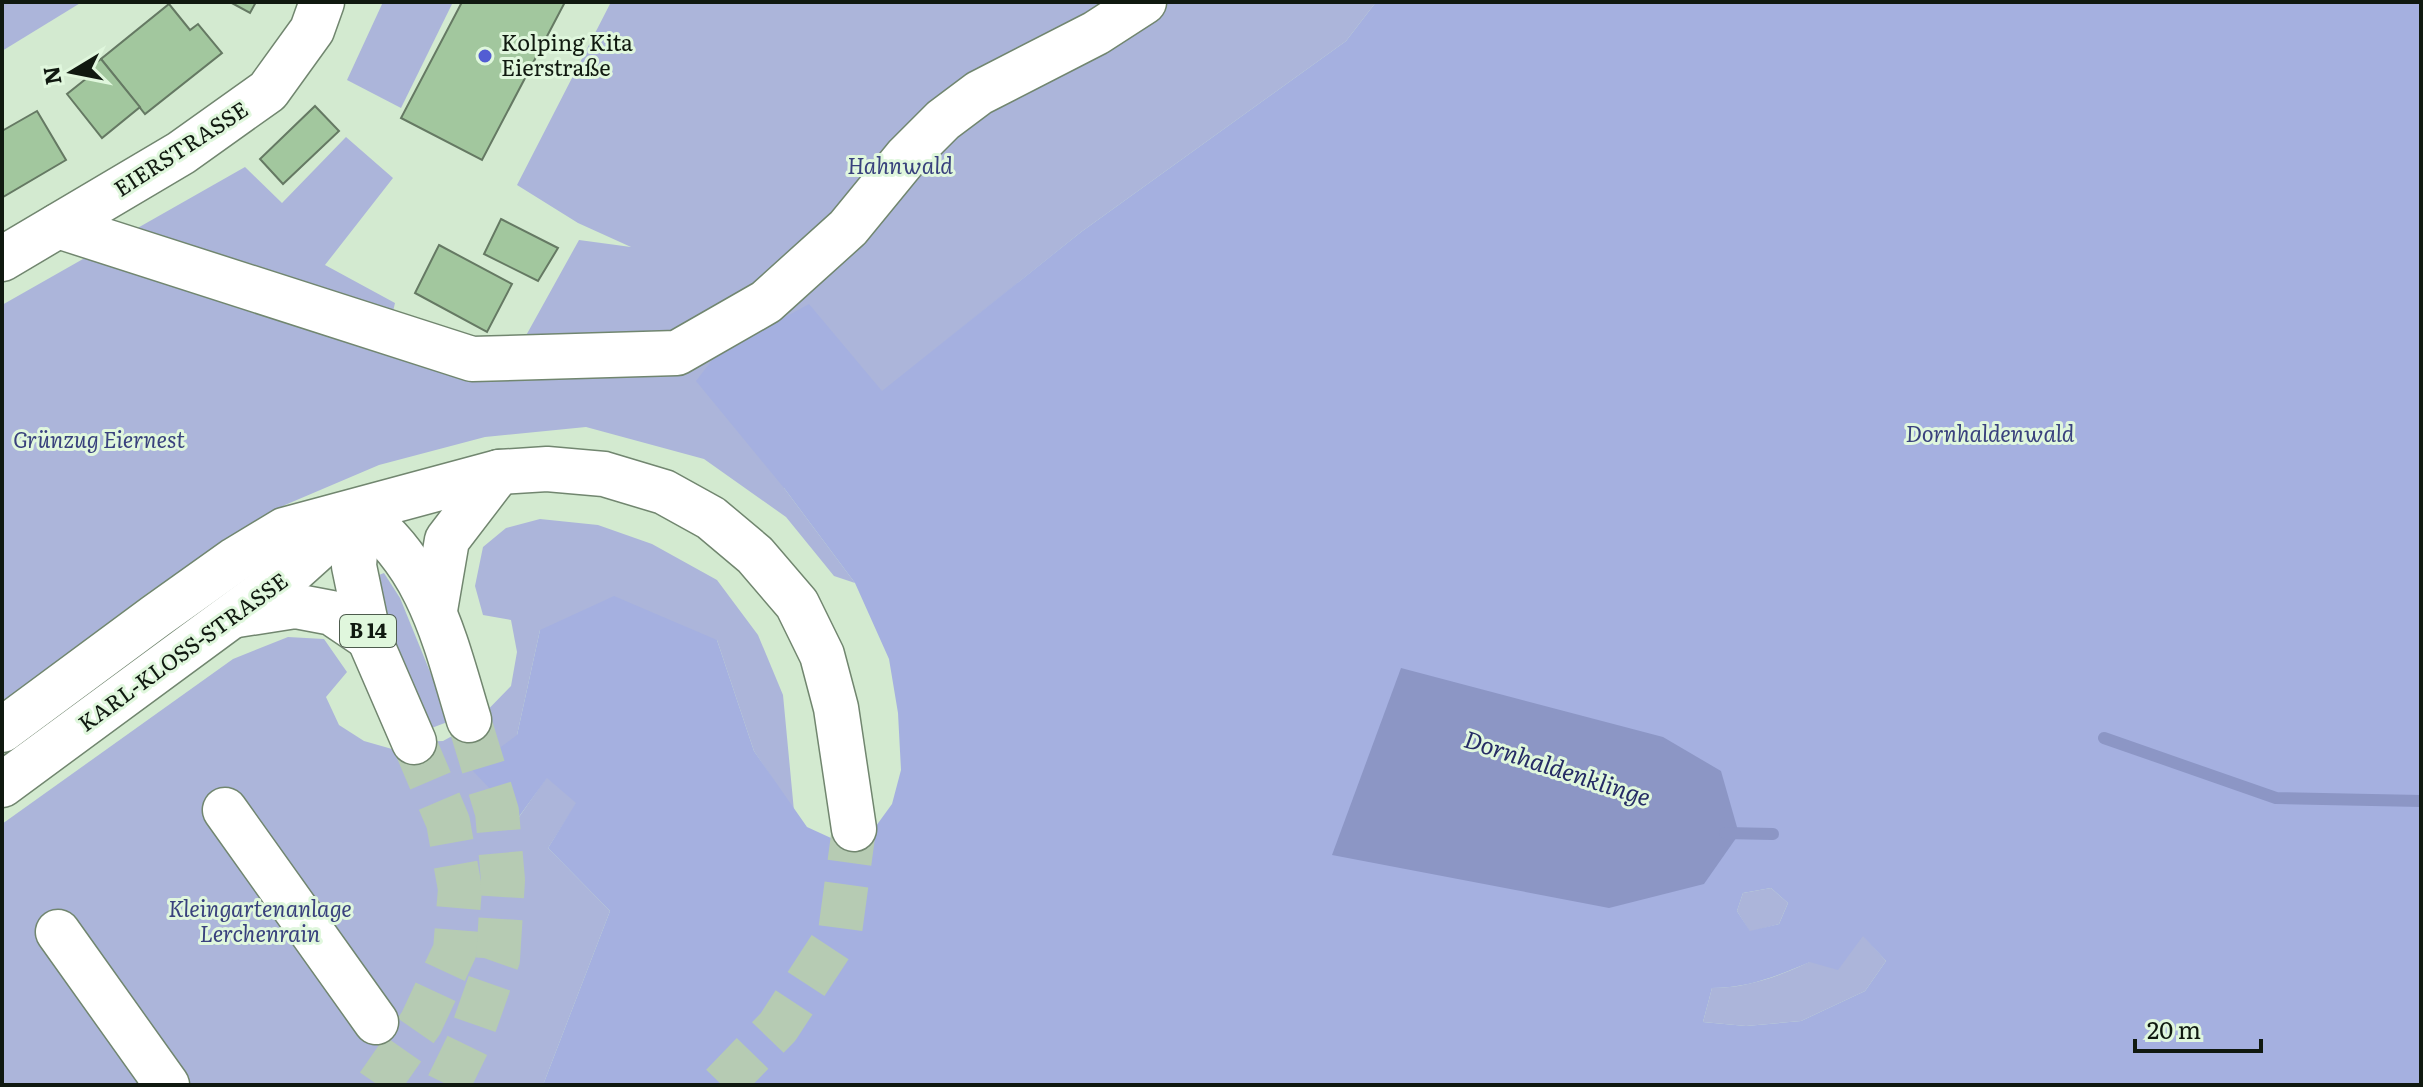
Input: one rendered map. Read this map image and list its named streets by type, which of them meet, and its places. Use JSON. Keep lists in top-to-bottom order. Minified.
{"streets":{"main road":["EIERSTRASSE","B 14","KARL-KLOSS-STRASSE"]},"crossings":[["B 14","KARL-KLOSS-STRASSE"]],"water":["Dornhaldenklinge"],"parks":["Hahnwald","Dornhaldenwald","Grünzug Eiernest","Kleingartenanlage Lerchenrain"],"places":["Kolping Kita Eierstraße"],"scale_bar":"20 m","north":"left"}
